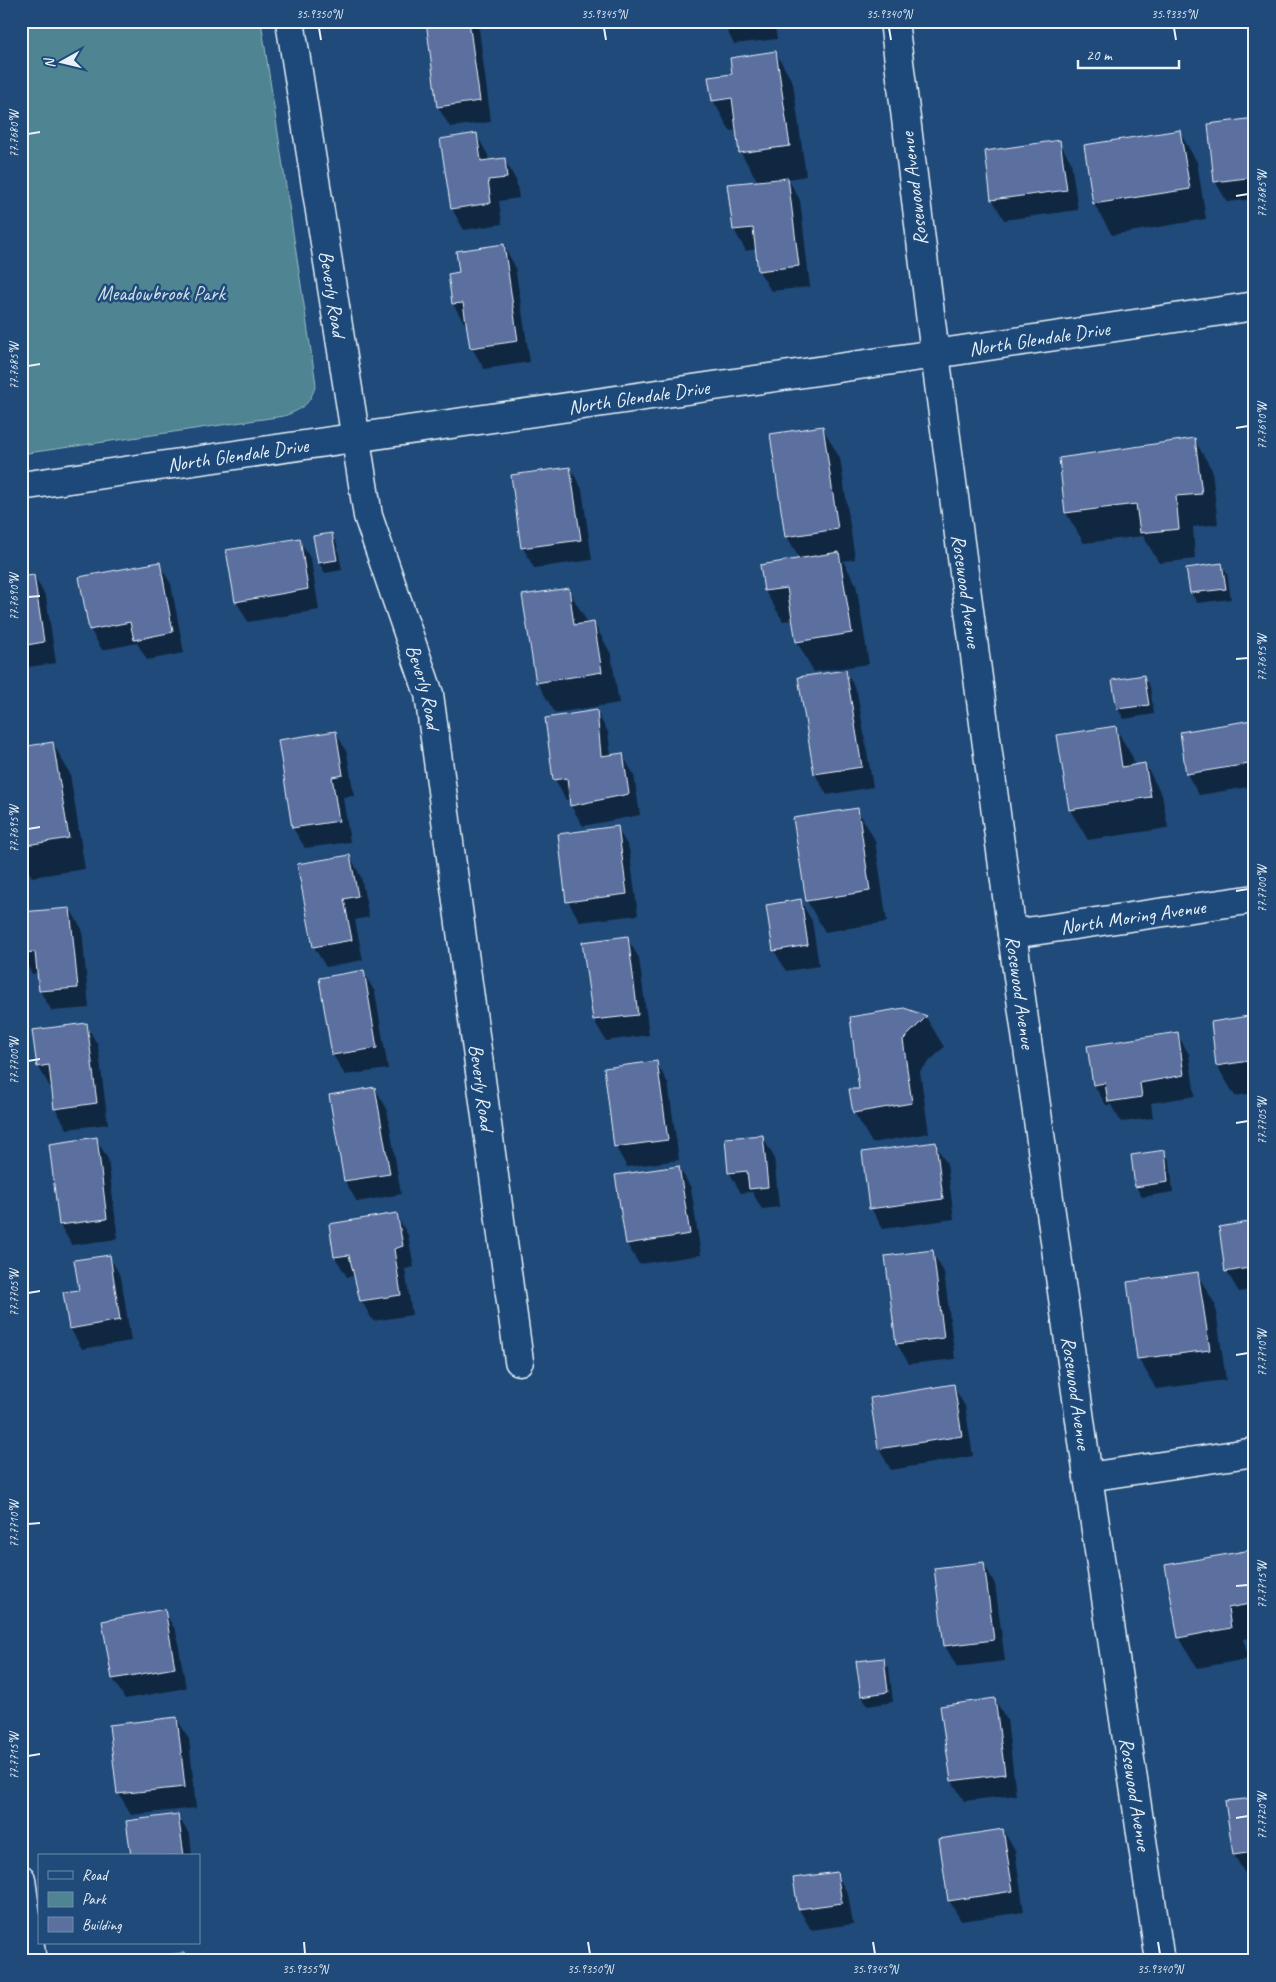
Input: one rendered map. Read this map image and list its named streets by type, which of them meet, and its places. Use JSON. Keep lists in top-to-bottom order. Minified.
{"streets":{"street":["Rosewood Avenue","Beverly Road","North Glendale Drive","North Moring Avenue"]},"crossings":[["Rosewood Avenue","North Glendale Drive"],["Rosewood Avenue","North Moring Avenue"],["Beverly Road","North Glendale Drive"]],"parks":["Meadowbrook Park"],"legend":["Road","Park","Building"],"scale_bar":"20 m","north":"left","coordinates":["35.9350°N","35.9345°N","35.9340°N","35.9335°N","77.7680°W","77.7685°W","77.7690°W","77.7695°W","77.7700°W","77.7705°W","77.7710°W","77.7715°W","77.7720°W","35.9355°N"]}
